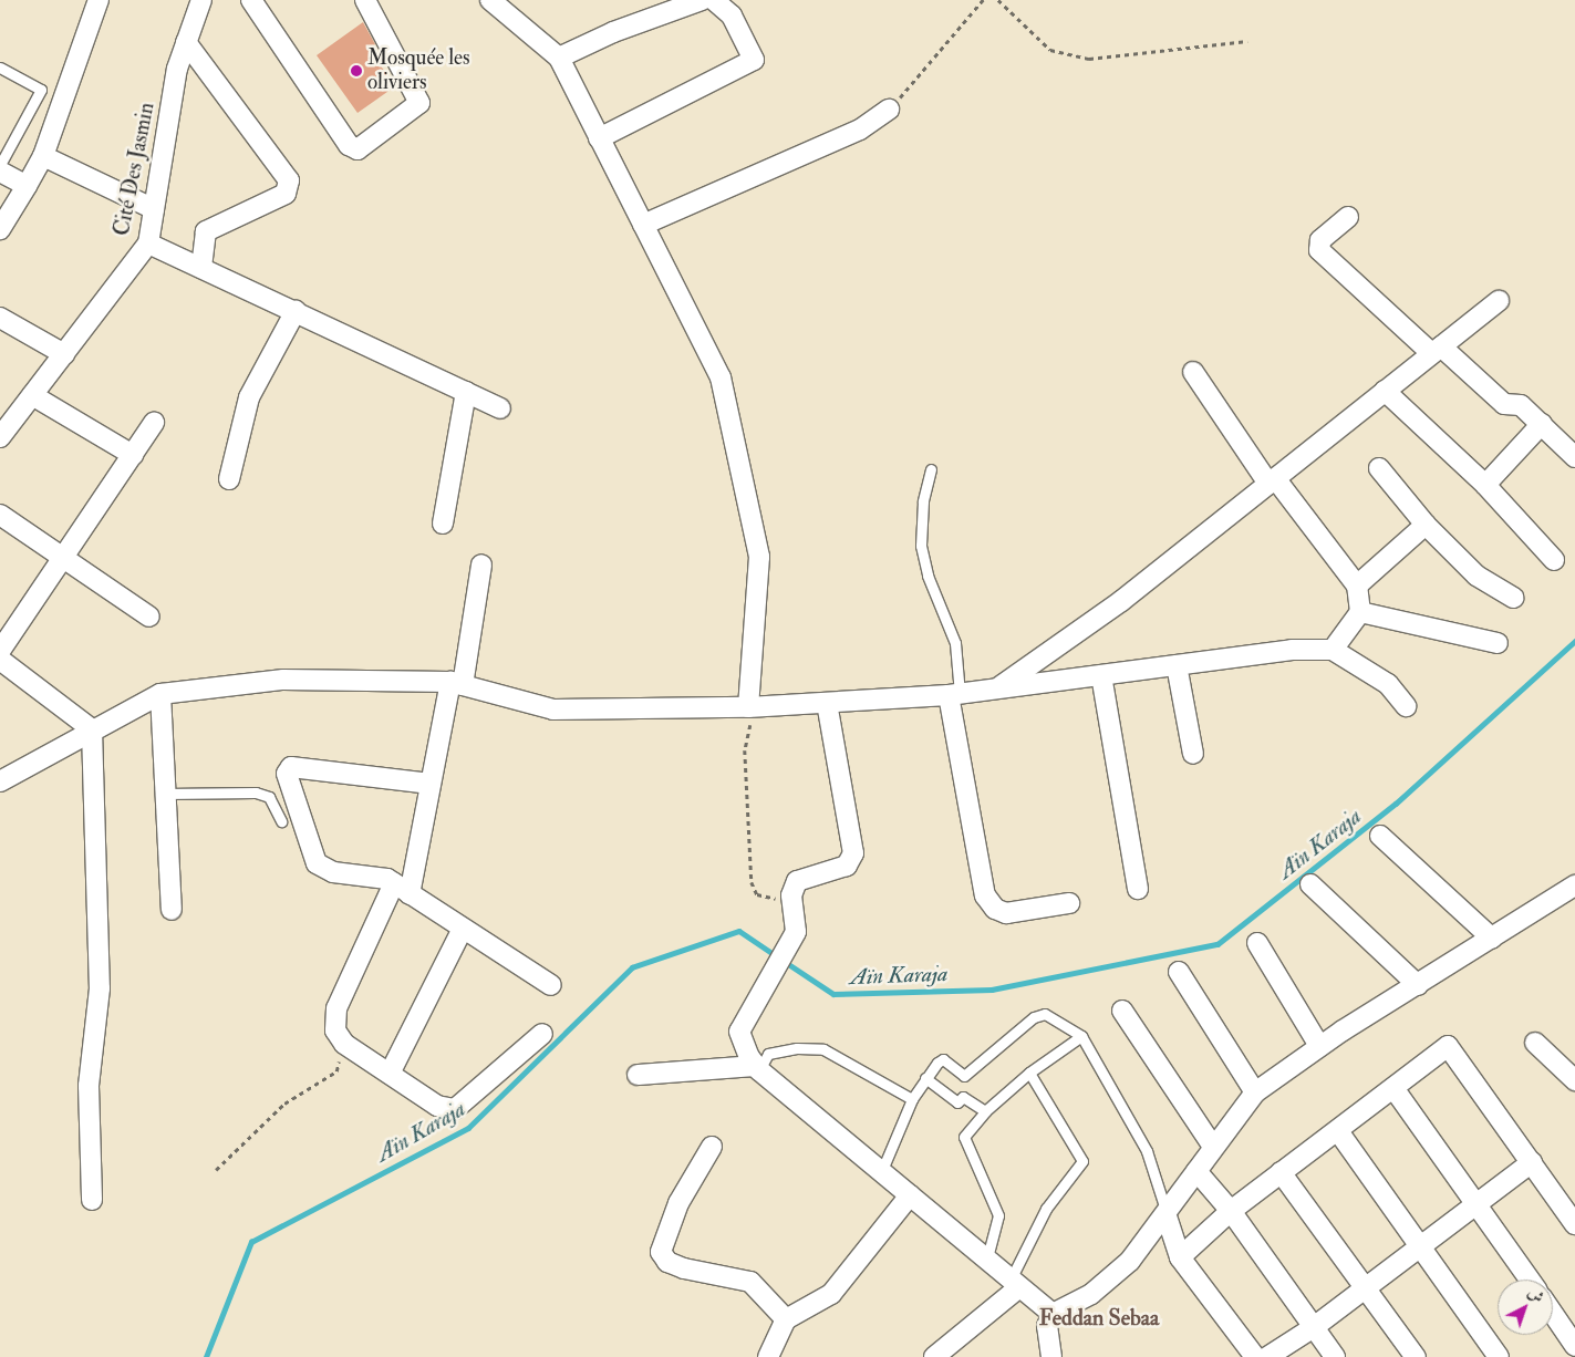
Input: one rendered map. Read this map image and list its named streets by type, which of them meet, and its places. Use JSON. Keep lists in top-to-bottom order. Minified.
{"streets":{"street":["Cité Des Jasmin"]},"districts":["Feddan Sebaa"],"water":["Aïn Karaja"],"places":["Mosquée les oliviers"],"north":"top right"}
